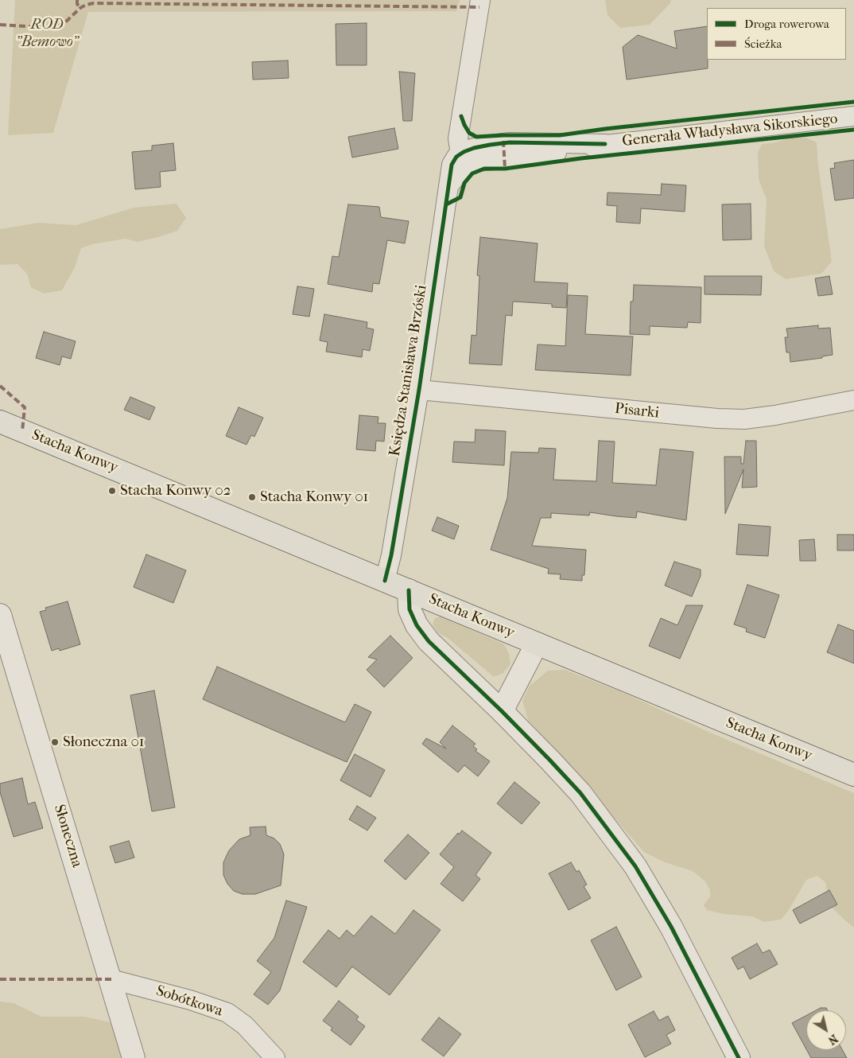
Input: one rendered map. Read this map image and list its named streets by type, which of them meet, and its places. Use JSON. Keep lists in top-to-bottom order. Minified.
{"streets":{"main road":["Stacha Konwy"],"street":["Generała Władysława Sikorskiego","Księdza Stanisława Brzóski","Pisarki","Słoneczna","Sobótkowa"]},"crossings":[["Generała Władysława Sikorskiego","Księdza Stanisława Brzóski"],["Księdza Stanisława Brzóski","Pisarki"],["Księdza Stanisława Brzóski","Stacha Konwy"],["Słoneczna","Sobótkowa"]],"parks":["ROD \"Bemowo\""],"places":["Stacha Konwy 02","Stacha Konwy 01","Słoneczna 01"],"legend":["Droga rowerowa","Ścieżka"],"north":"bottom right"}
